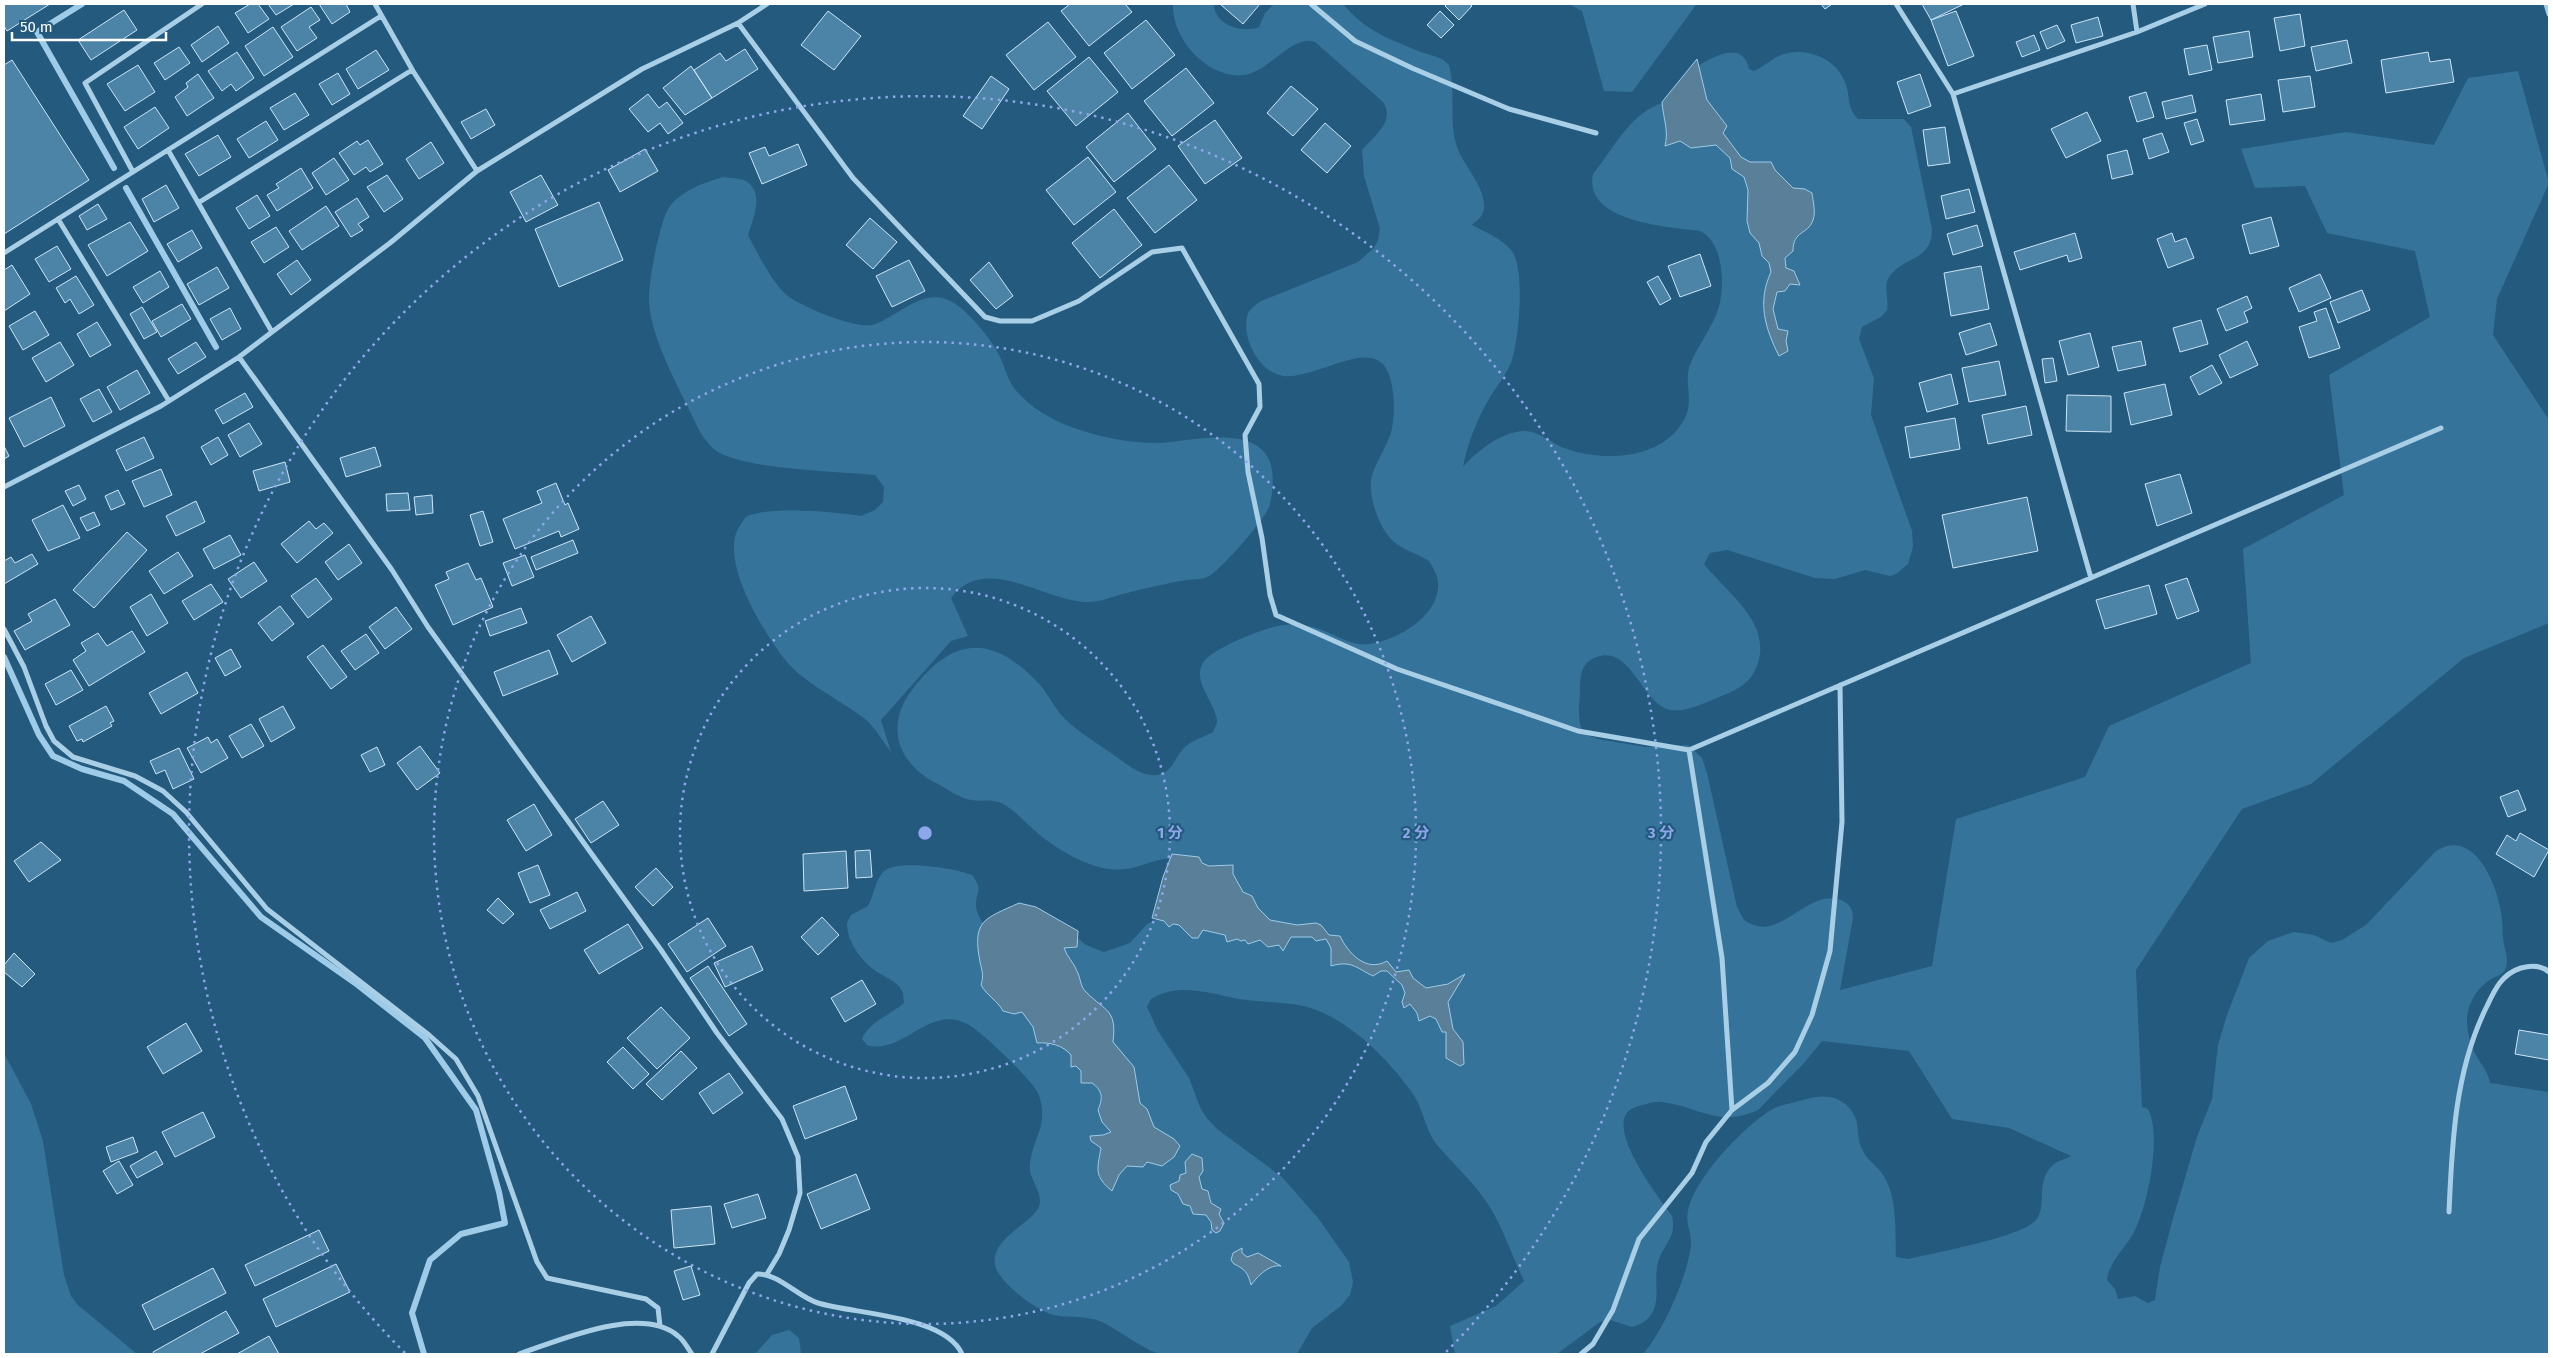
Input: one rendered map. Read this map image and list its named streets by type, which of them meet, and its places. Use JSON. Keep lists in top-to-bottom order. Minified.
{"scale_bar":"50 m","rings":["1 分","2 分","3 分"]}
